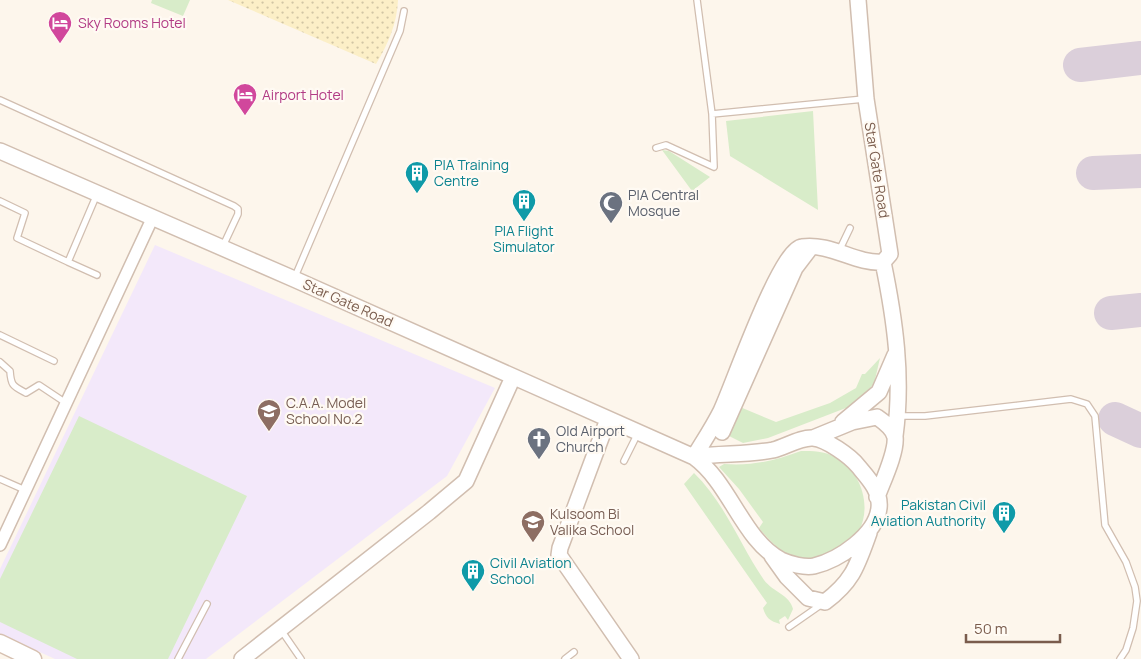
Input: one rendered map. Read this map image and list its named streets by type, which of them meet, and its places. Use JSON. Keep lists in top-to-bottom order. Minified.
{"streets":{"street":["Star Gate Road"]},"places":{"hotel":["Sky Rooms Hotel","Airport Hotel"],"building":["PIA Training Centre","PIA Flight Simulator","Pakistan Civil Aviation Authority","Civil Aviation School"],"mosque":["PIA Central Mosque"],"school or university":["C.A.A. Model School No.2","Kulsoom Bi Valika School"],"church":["Old Airport Church"]},"scale_bar":"50 m"}
